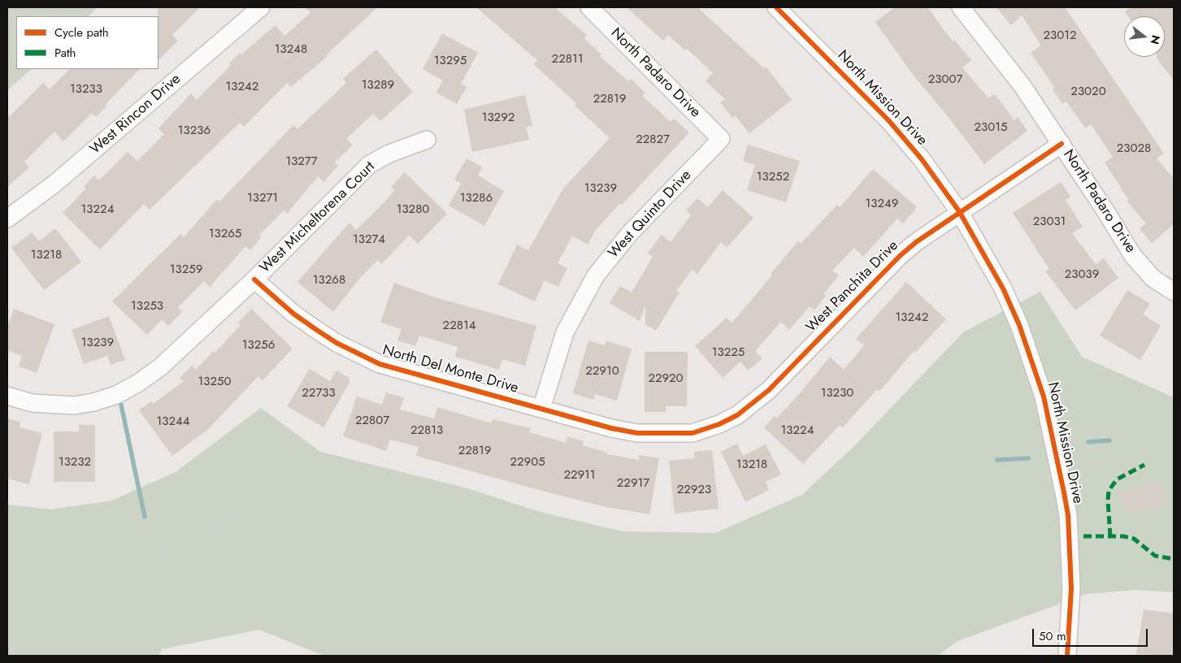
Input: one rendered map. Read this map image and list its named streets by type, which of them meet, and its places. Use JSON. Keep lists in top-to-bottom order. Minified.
{"streets":{"street":["North Padaro Drive","North Mission Drive","West Rincon Drive","West Quinto Drive","West Micheltorena Court","West Panchita Drive","North Del Monte Drive"]},"crossings":[["North Padaro Drive","West Quinto Drive"],["North Padaro Drive","West Panchita Drive"],["North Mission Drive","West Panchita Drive"],["West Quinto Drive","North Del Monte Drive"],["West Micheltorena Court","North Del Monte Drive"],["West Panchita Drive","North Del Monte Drive"]],"house_numbers":["23012","13248","22811","13295","23007","13289","13242","13233","23020","22819","13292","23015","13236","22827","23028","13277","13252","13239","13271","13286","13249","13224","13280","23031","13265","13274","13218","13259","23039","13268","13253","13242","22814","13239","13256","13225","22910","22920","13250","22733","13230","22807","13244","22813","13224","22819","13232","22905","13218","22911","22917","22923"],"legend":["Cycle path","Path"],"scale_bar":"50 m","north":"right"}
